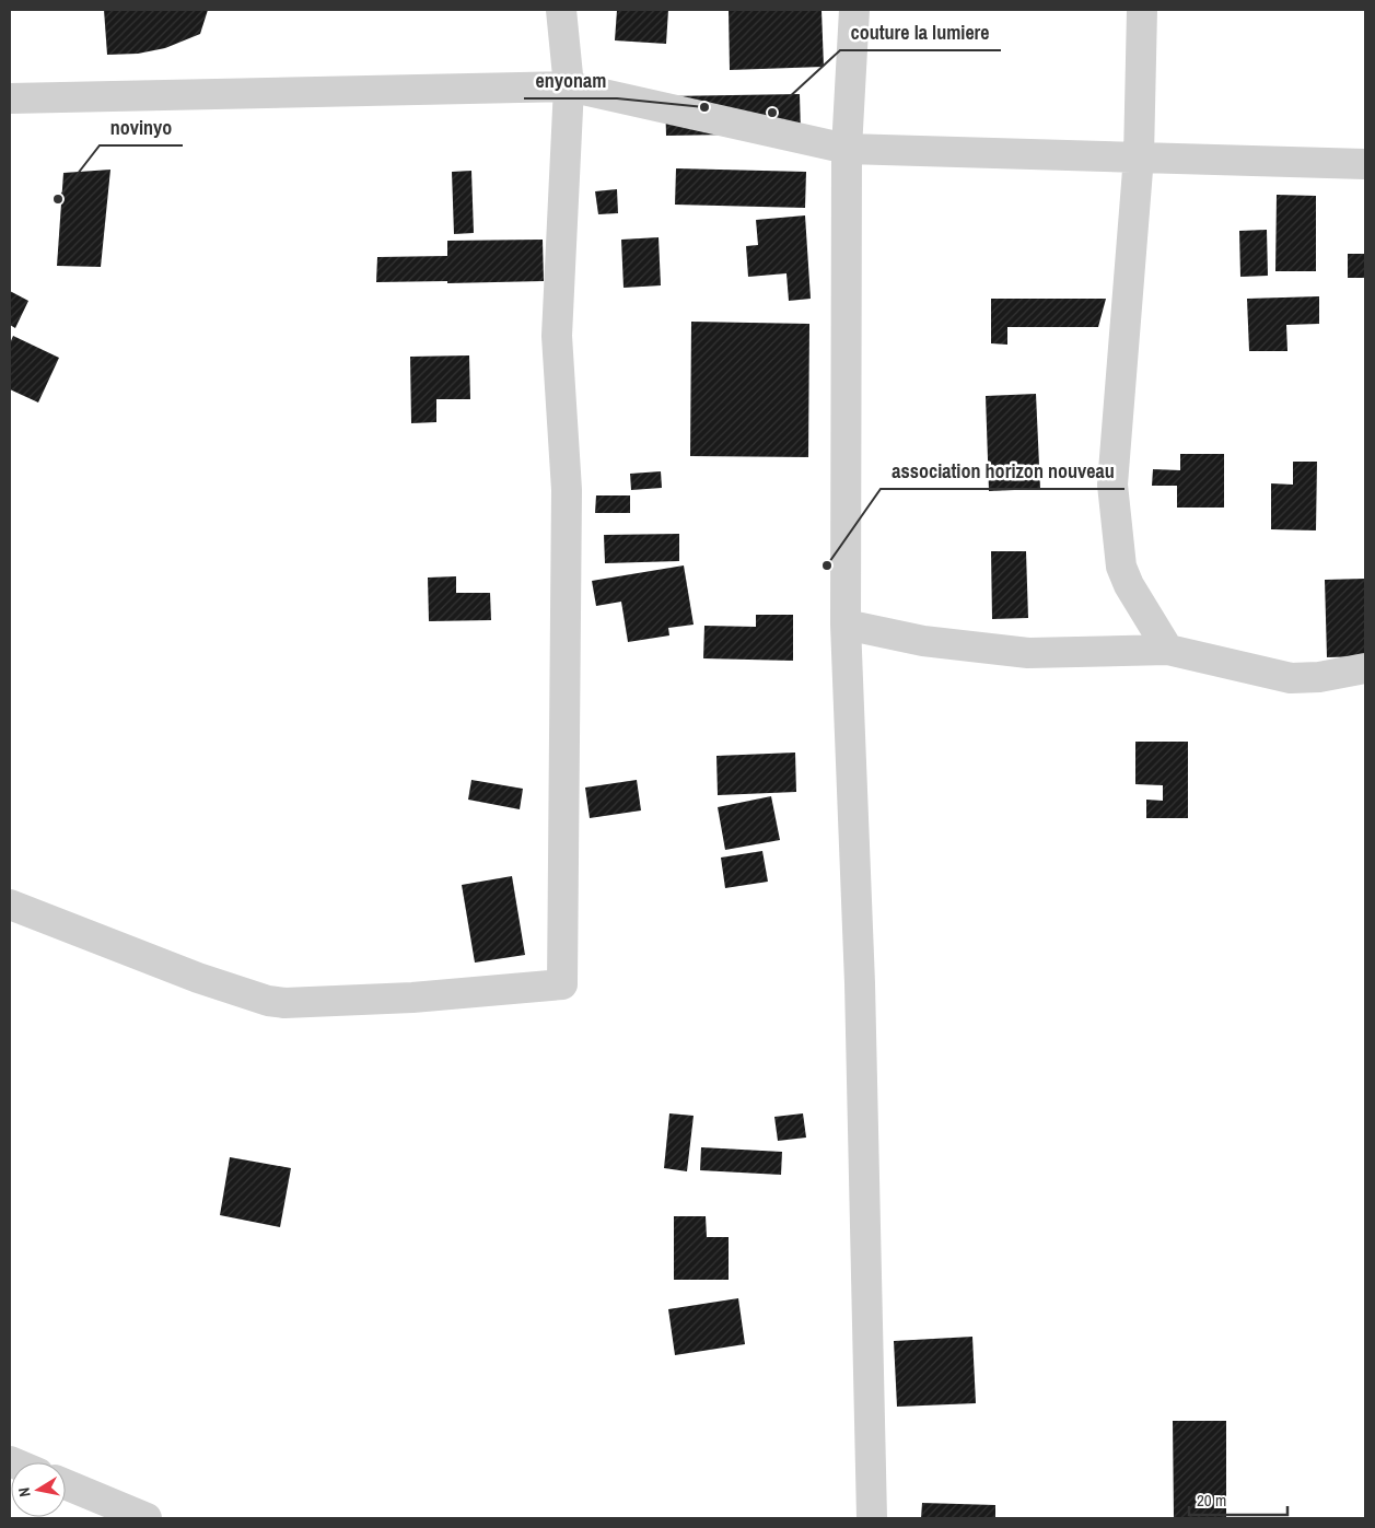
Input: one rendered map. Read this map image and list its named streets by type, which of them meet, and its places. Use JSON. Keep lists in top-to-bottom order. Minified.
{"places":["enyonam","couture la lumiere","novinyo","association horizon nouveau"],"scale_bar":"20 m","north":"left"}
